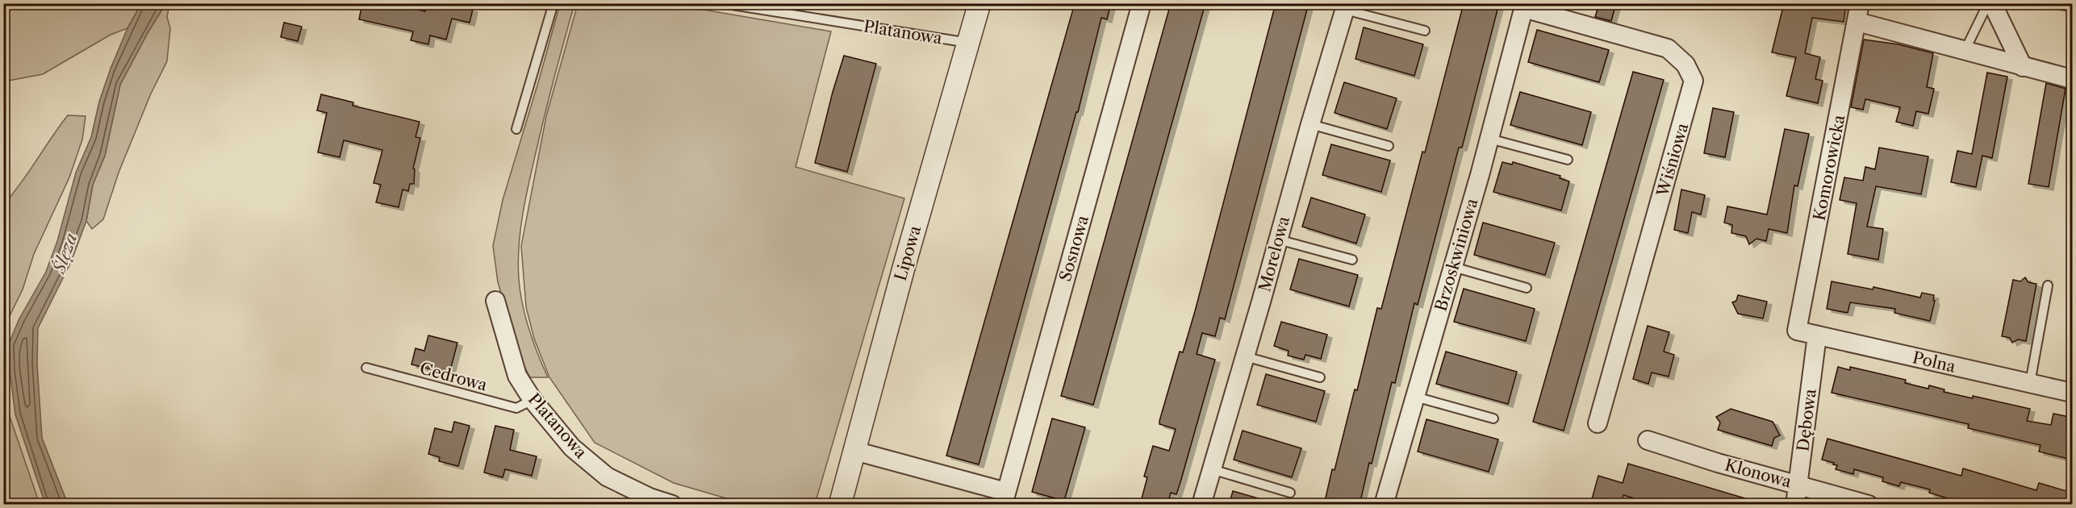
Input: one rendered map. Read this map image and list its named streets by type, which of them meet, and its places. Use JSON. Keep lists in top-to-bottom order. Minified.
{"streets":{"street":["Platanowa","Wiśniowa","Komorowicka","Sosnowa","Lipowa","Morelowa","Brzoskwiniowa","Polna","Dębowa","Klonowa"],"lane":["Cedrowa"]},"crossings":[["Platanowa","Lipowa"],["Platanowa","Cedrowa"],["Wiśniowa","Brzoskwiniowa"],["Komorowicka","Polna"],["Sosnowa","Lipowa"],["Polna","Dębowa"],["Dębowa","Klonowa"]],"water":["Ślęza"]}
